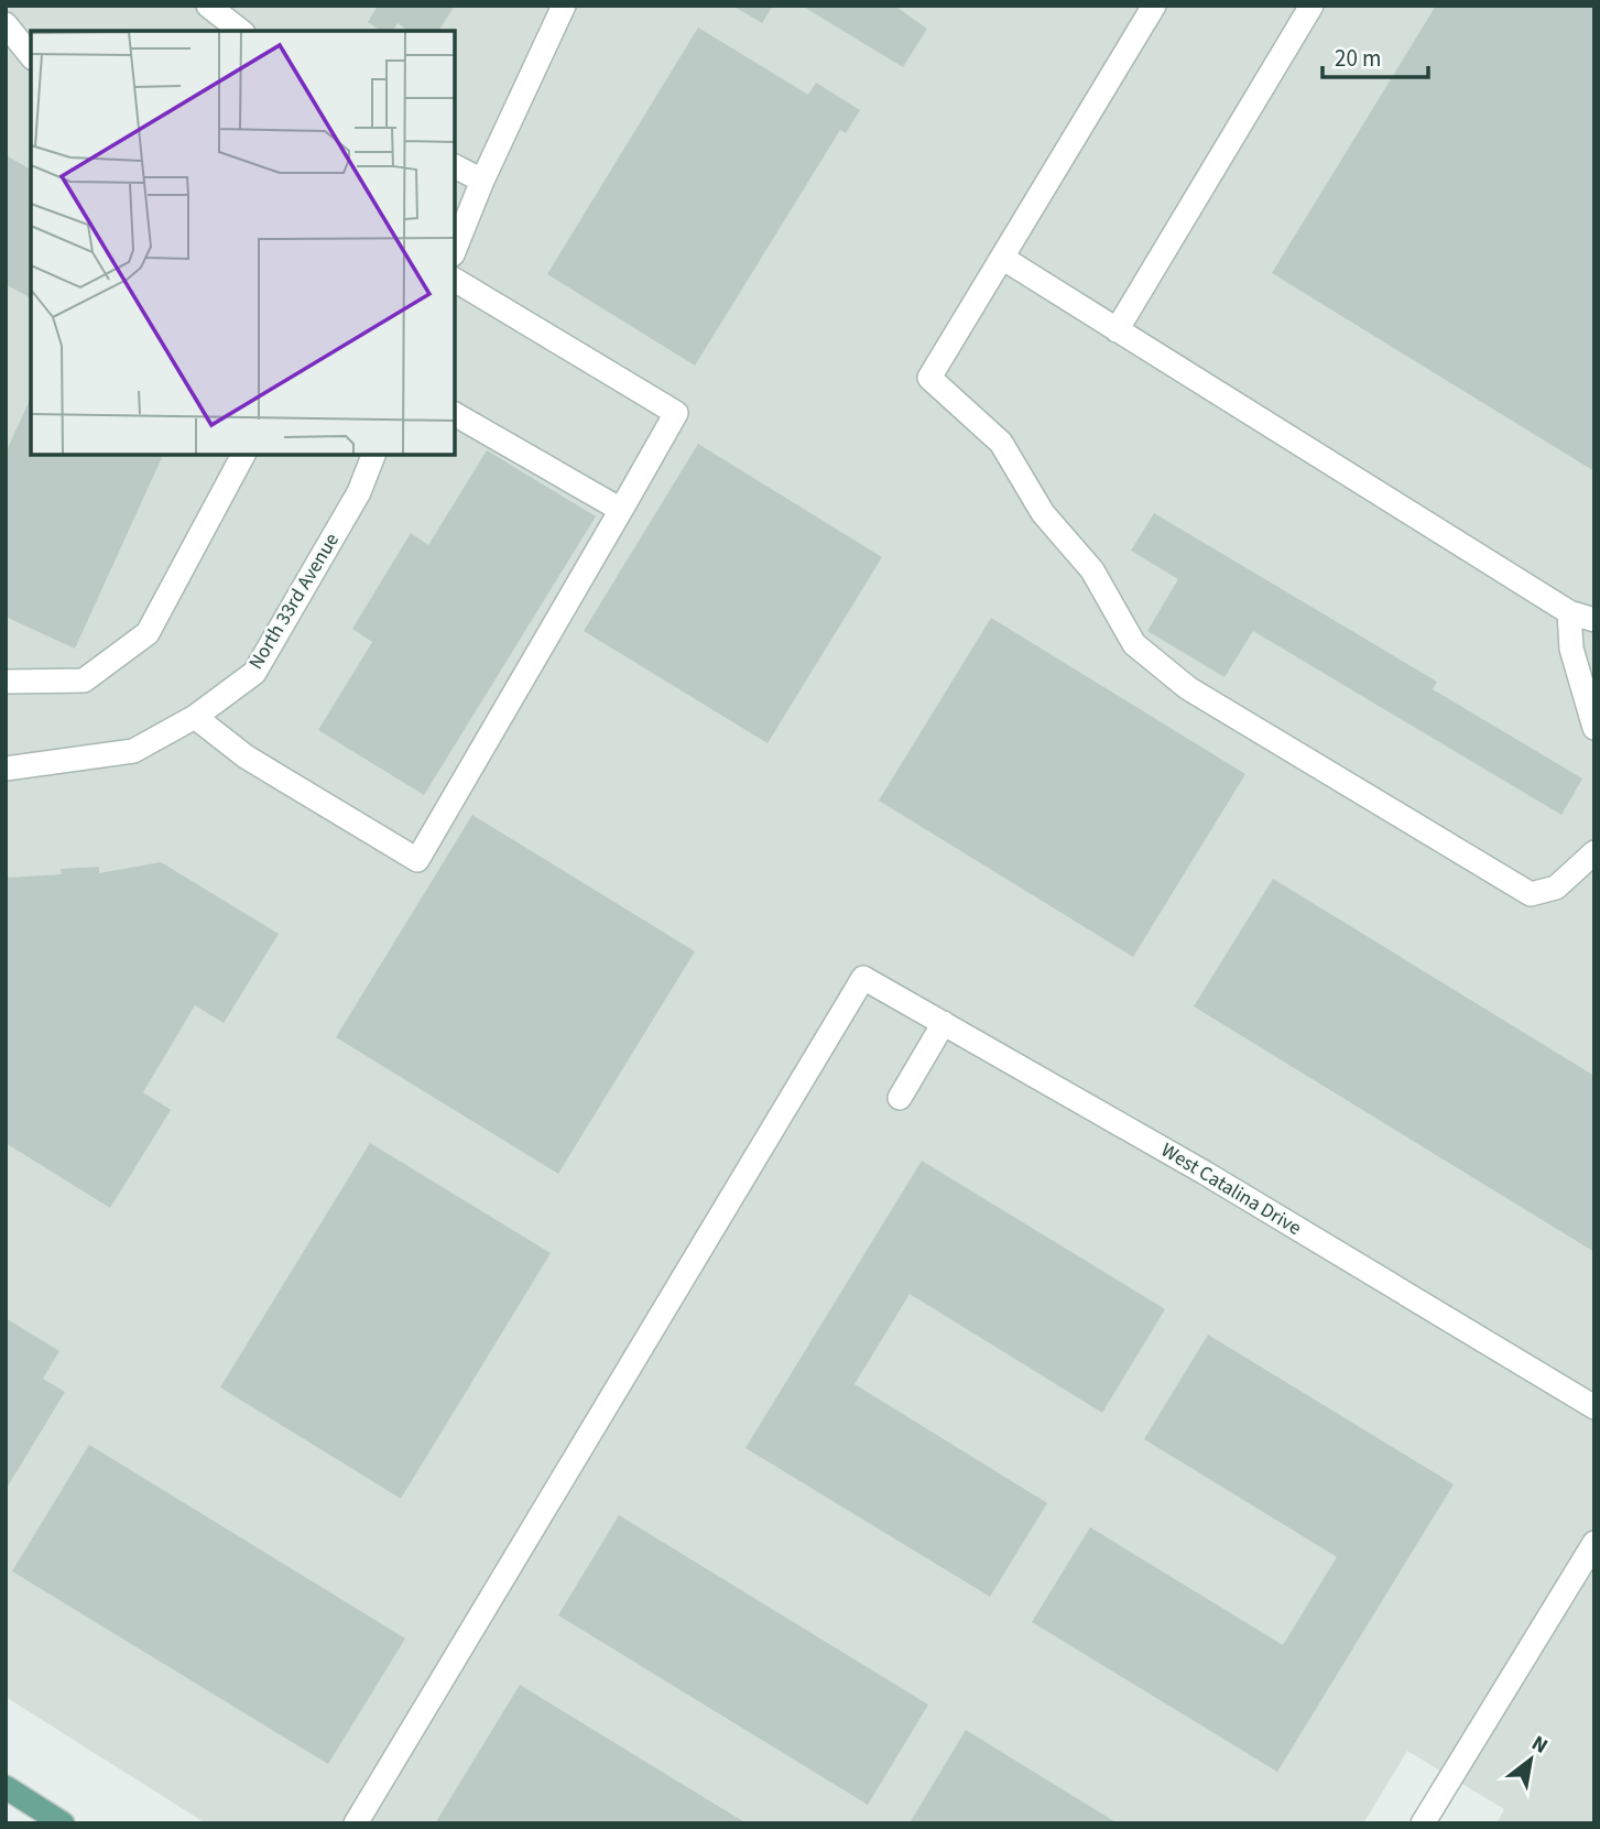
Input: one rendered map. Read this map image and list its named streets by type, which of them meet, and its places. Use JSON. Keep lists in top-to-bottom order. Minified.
{"streets":{"street":["North 33rd Avenue","West Catalina Drive"]},"scale_bar":"20 m","north":"top right"}
